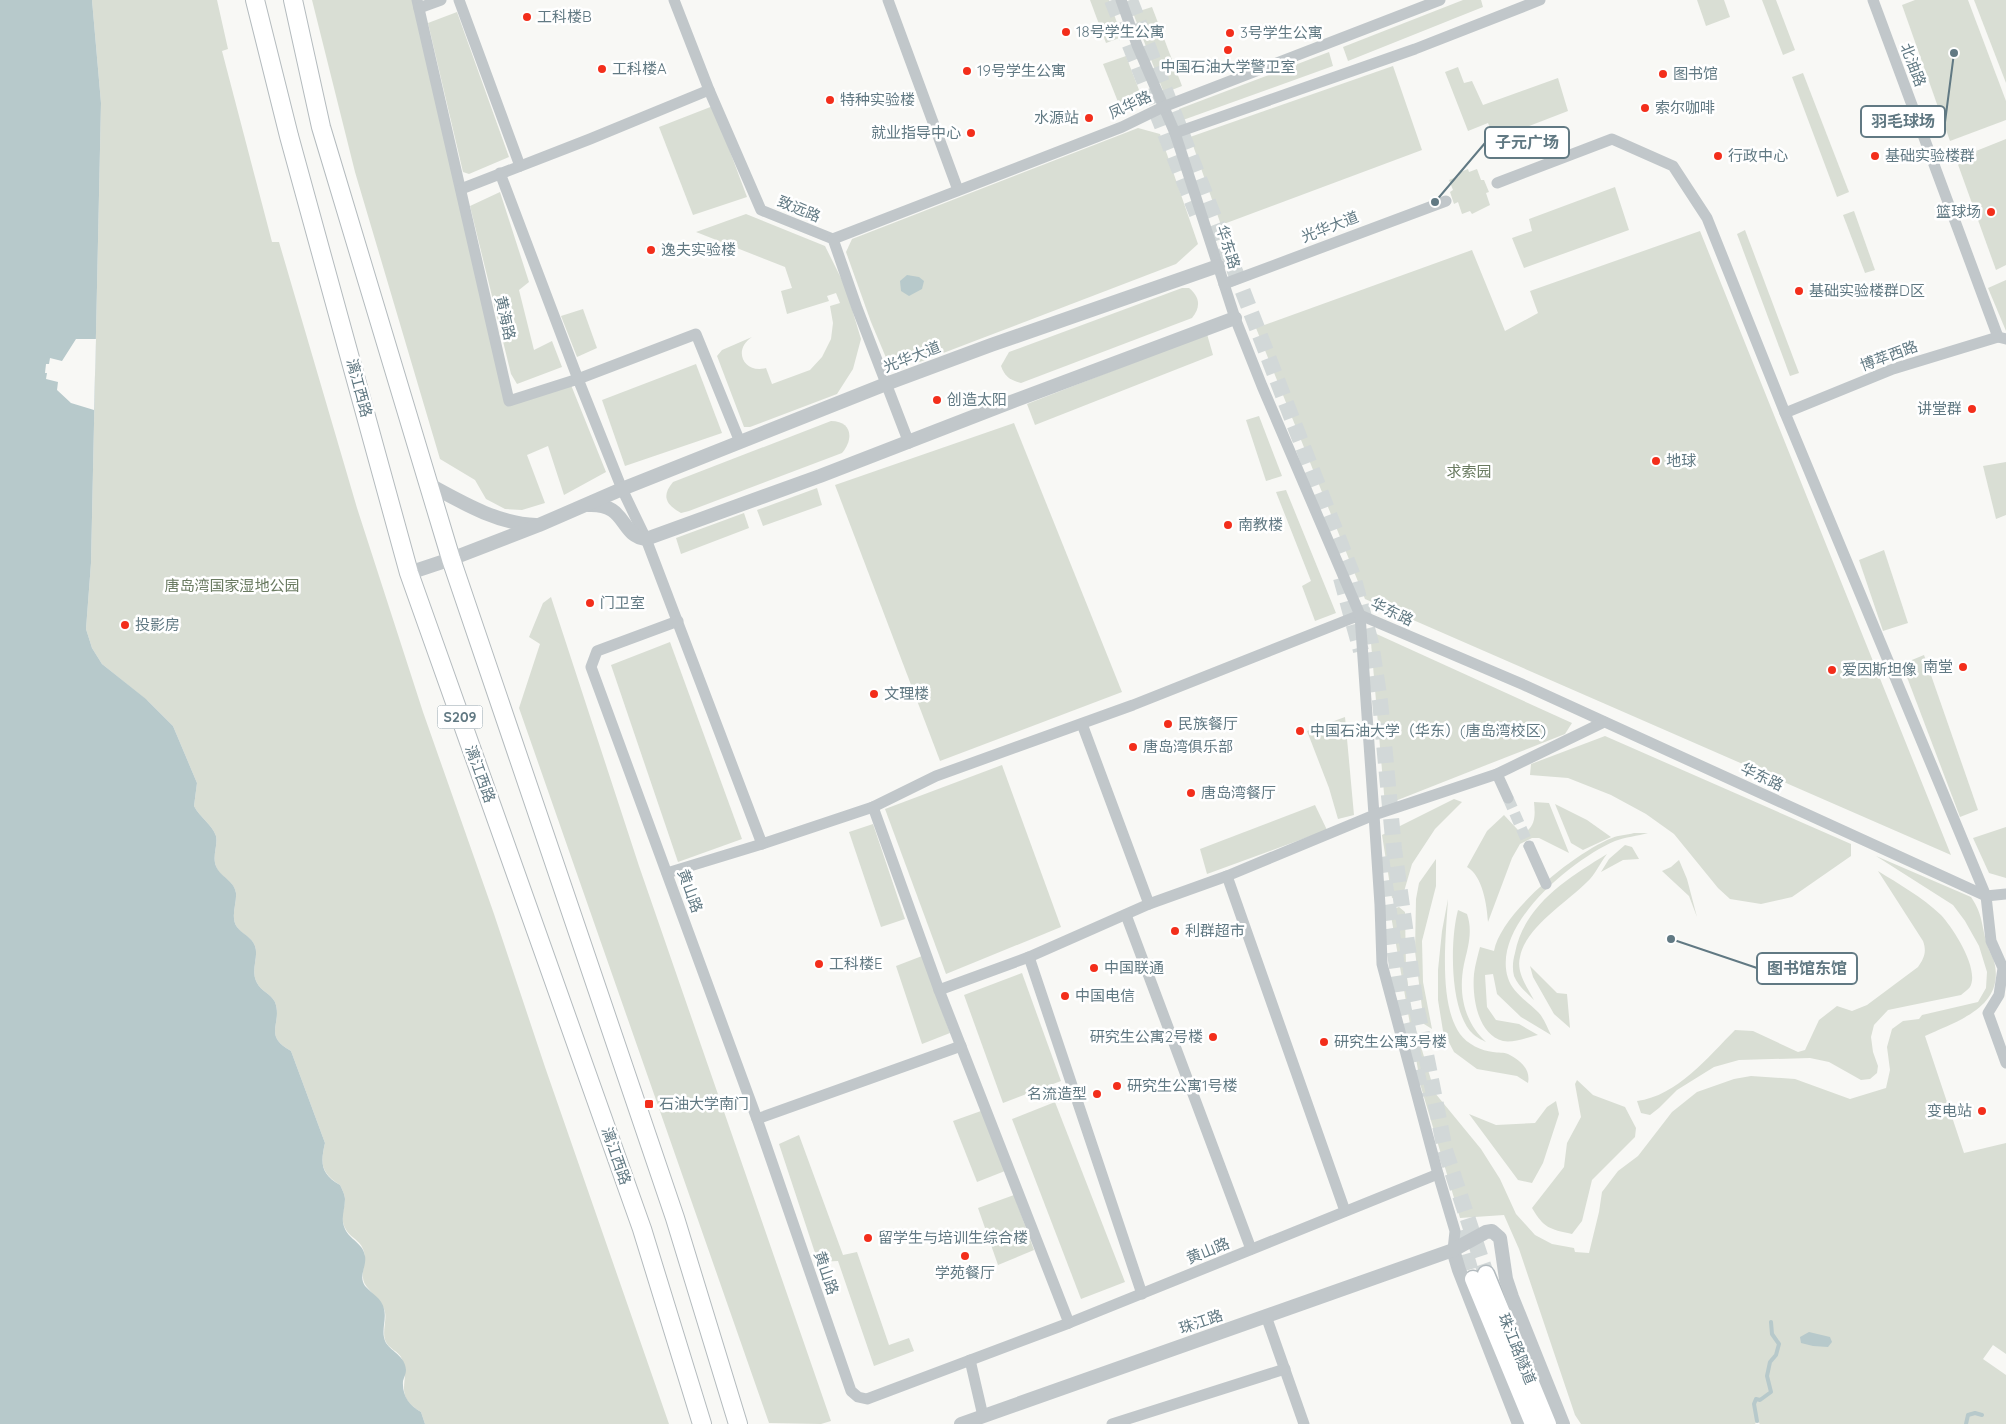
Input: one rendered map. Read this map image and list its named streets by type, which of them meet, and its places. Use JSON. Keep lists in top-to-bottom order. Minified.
{"streets":{"main road":["漓江西路","S209","珠江路隧道"],"street":["北油路","凤华路","致远路","光华大道","华东路","黄海路","博萃西路","黄山路","珠江路"]},"crossings":[["北油路","博萃西路"],["凤华路","致远路"],["凤华路","华东路"],["致远路","光华大道"],["光华大道","华东路"],["光华大道","漓江西路"],["光华大道","S209"]],"parks":["求索园","唐岛湾国家湿地公园"],"places":{"other":["工科楼B","18号学生公寓","3号学生公寓","中国石油大学警卫室","羽毛球场","工科楼A","19号学生公寓","图书馆","特种实验楼","索尔咖啡","水源站","就业指导中心","行政中心","基础实验楼群","子元广场","篮球场","逸夫实验楼","基础实验楼群D区","创造太阳","讲堂群","地球","南教楼","门卫室","投影房","南堂","爱因斯坦像","文理楼","民族餐厅","中国石油大学（华东）(唐岛湾校区)","唐岛湾俱乐部","唐岛湾餐厅","利群超市","图书馆东馆","工科楼E","中国联通","中国电信","研究生公寓2号楼","研究生公寓3号楼","研究生公寓1号楼","名流造型","变电站","留学生与培训生综合楼","学苑餐厅"],"transit":["石油大学南门"]}}
